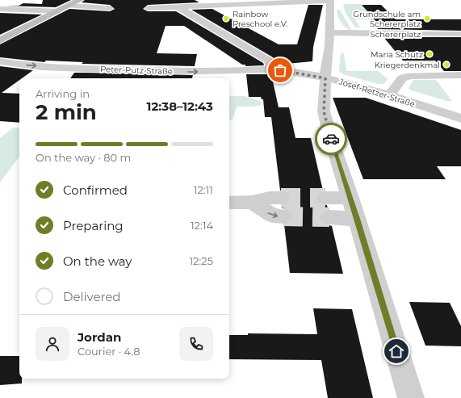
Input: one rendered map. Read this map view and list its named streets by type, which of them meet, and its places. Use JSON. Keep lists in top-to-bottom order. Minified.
{"streets":{"street":["Schererplatz","Peter-Putz-Straße","Josef-Retzer-Straße"]},"crossings":[["Peter-Putz-Straße","Josef-Retzer-Straße"]],"places":["Rainbow Preschool e.V.","Grundschule am Schererplatz","Maria Schutz","Kriegerdenkmal"],"page":{"heading":["2 min","Arriving in","12:38–12:43"],"panel":["Jordan","Courier · 4.8"],"bar":"On the way · 80 m","list":[["Confirmed","12:11"],["Preparing","12:14"],["On the way","12:25"],"Delivered"]}}
